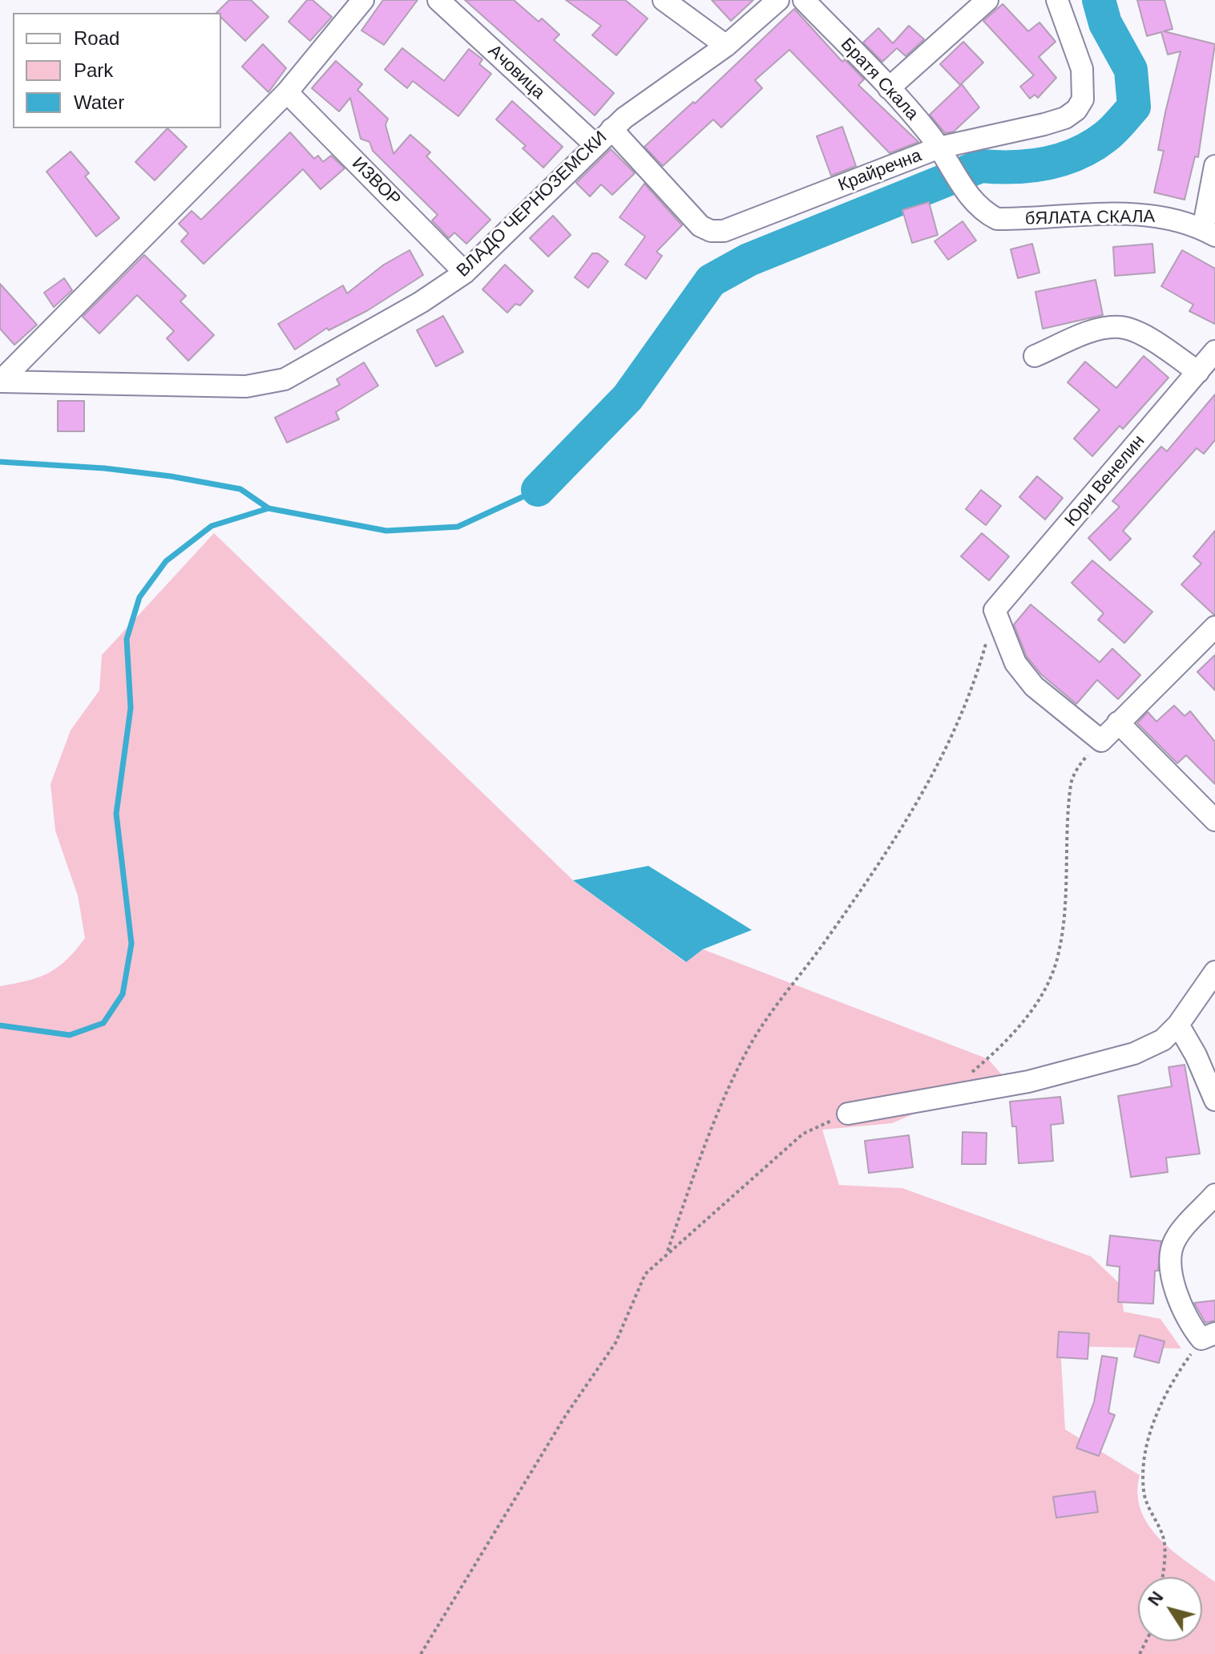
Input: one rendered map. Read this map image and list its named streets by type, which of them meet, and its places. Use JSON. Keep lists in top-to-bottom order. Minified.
{"streets":{"street":["Ачовица","Братя Скала","Крайречна","ИЗВОР","ВЛАДО ЧЕРНОЗЕМСКИ","бЯЛАТА СКАЛА","Юри Венелин"]},"crossings":[["Ачовица","ВЛАДО ЧЕРНОЗЕМСКИ"],["Братя Скала","Крайречна"],["Братя Скала","бЯЛАТА СКАЛА"],["Крайречна","ВЛАДО ЧЕРНОЗЕМСКИ"],["ИЗВОР","ВЛАДО ЧЕРНОЗЕМСКИ"]],"legend":["Road","Park","Water"],"north":"top left"}
